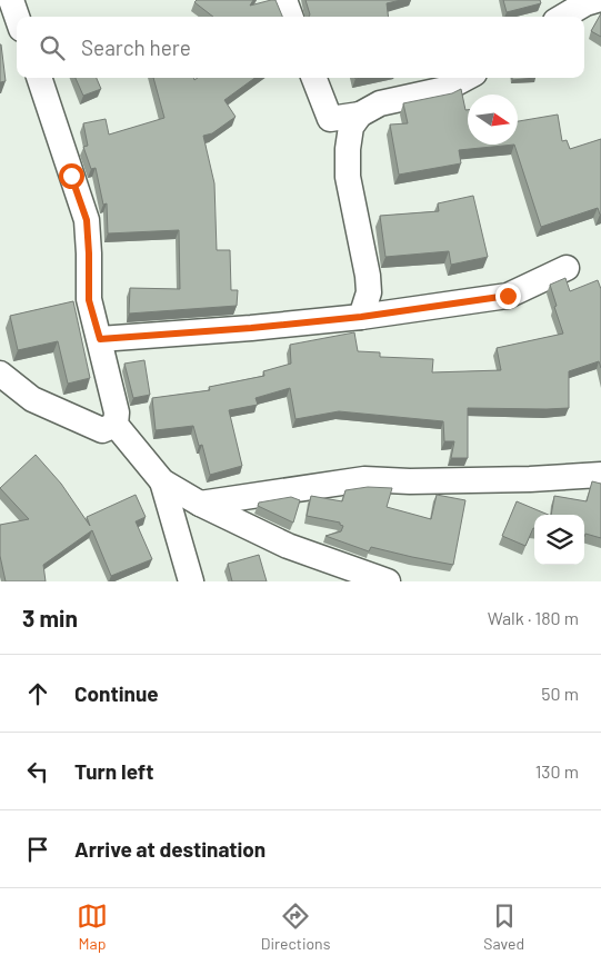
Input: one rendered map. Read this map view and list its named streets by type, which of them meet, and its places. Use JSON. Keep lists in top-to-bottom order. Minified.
{"north":"right","page":{"search":"Search here","heading":["3 min","Walk · 180 m"],"list":[["Continue","50 m"],["Turn left","130 m"],"Arrive at destination"],"nav":["Map","Directions","Saved"]}}
